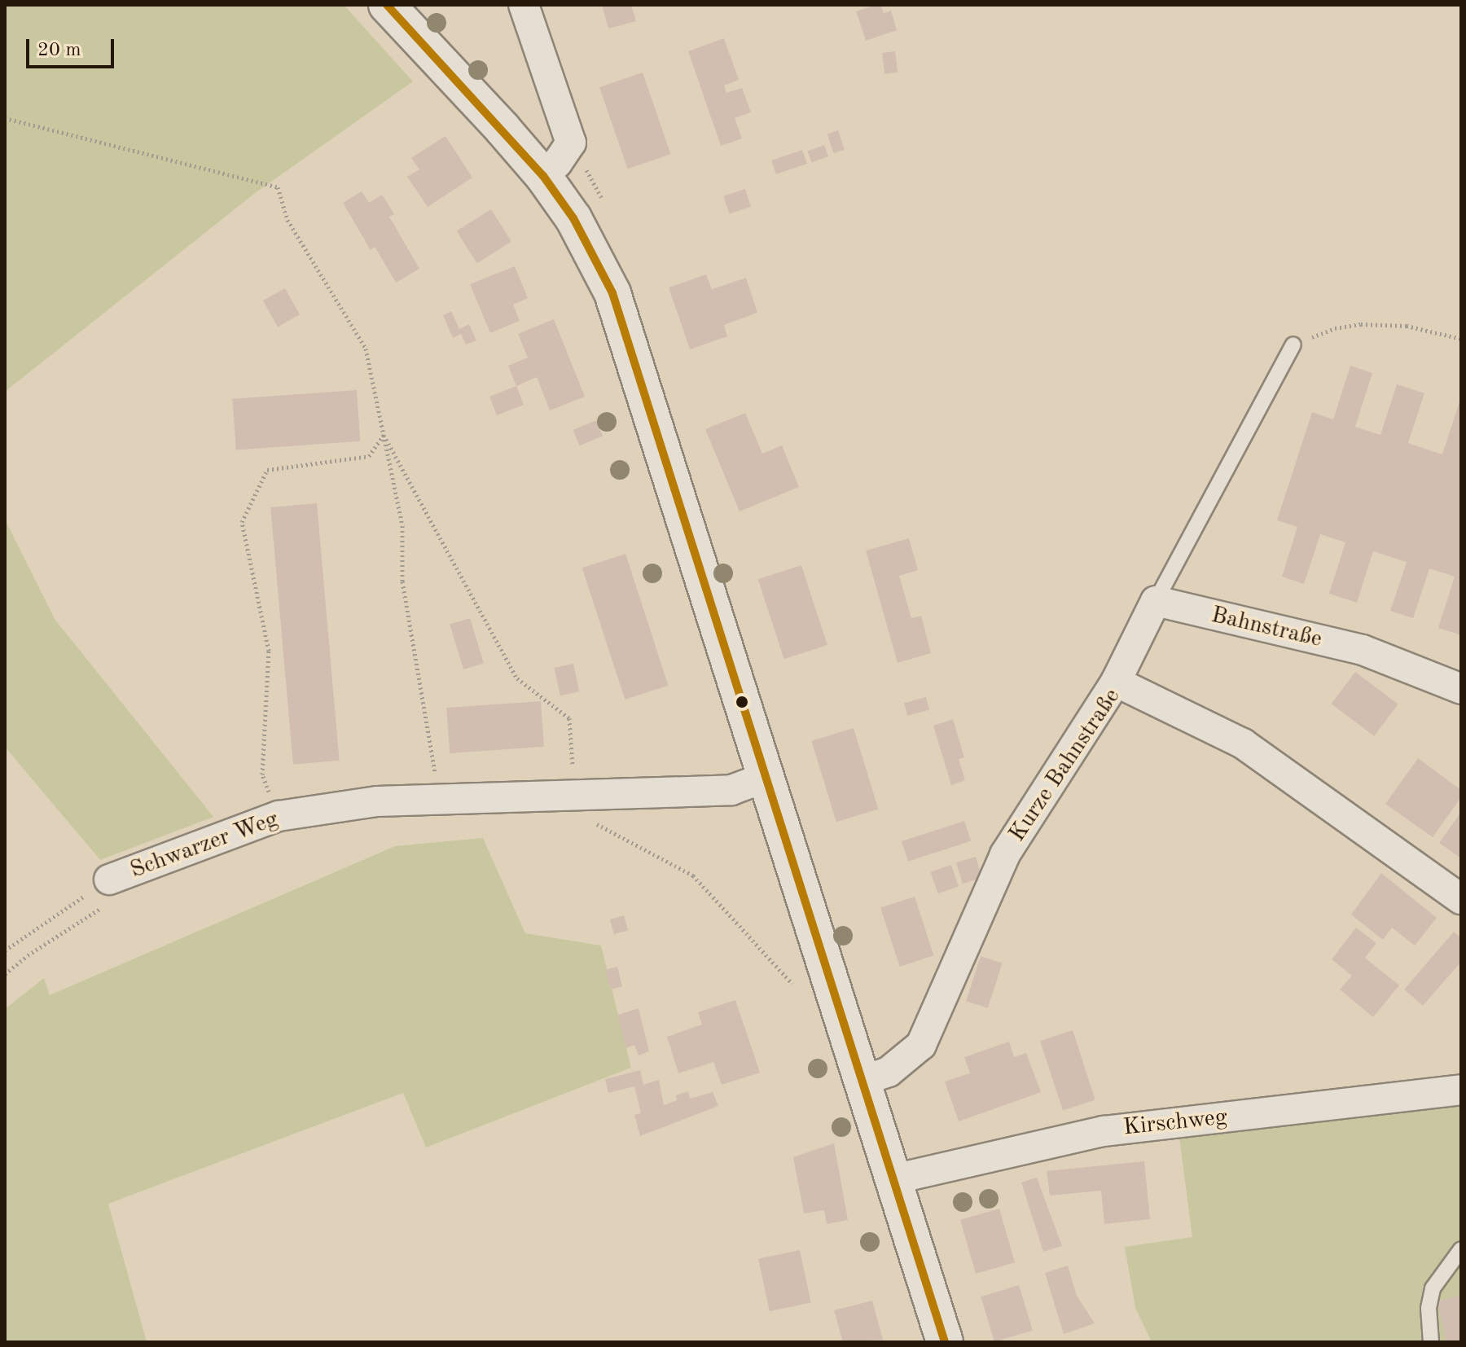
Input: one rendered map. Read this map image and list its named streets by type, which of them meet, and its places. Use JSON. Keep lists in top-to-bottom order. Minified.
{"streets":{"street":["Bahnstraße","Kurze Bahnstraße","Schwarzer Weg","Kirschweg"]},"scale_bar":"20 m"}
